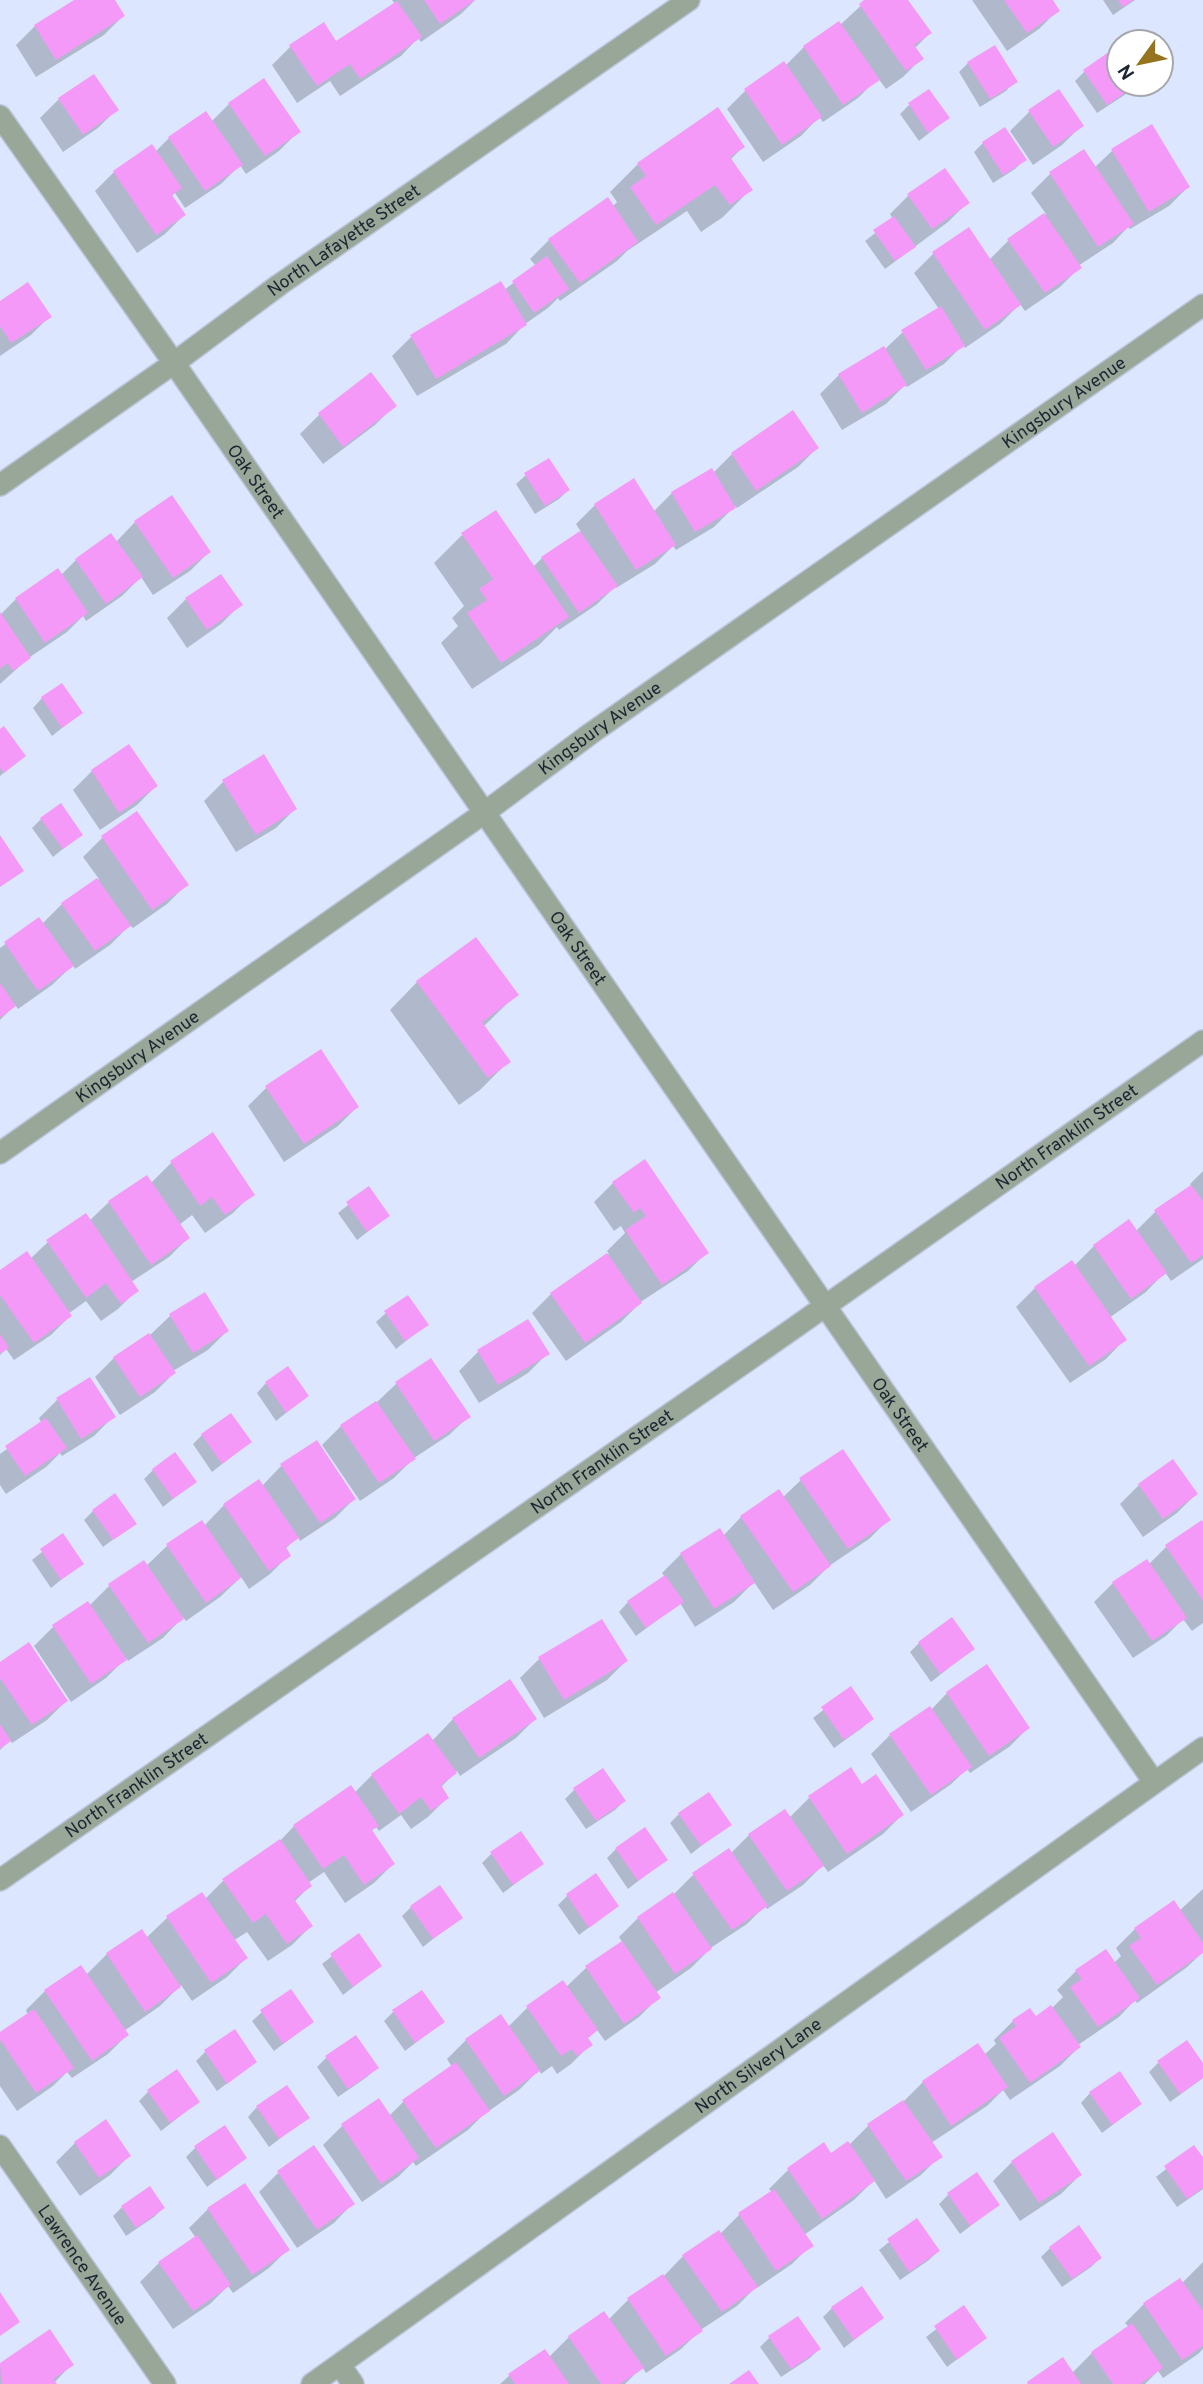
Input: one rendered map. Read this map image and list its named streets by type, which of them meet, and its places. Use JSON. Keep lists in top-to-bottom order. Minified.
{"streets":{"street":["North Lafayette Street","Kingsbury Avenue","Oak Street","North Franklin Street","North Silvery Lane","Lawrence Avenue"]},"crossings":[["North Lafayette Street","Oak Street"],["Kingsbury Avenue","Oak Street"],["Oak Street","North Franklin Street"],["Oak Street","North Silvery Lane"]],"north":"bottom left"}
